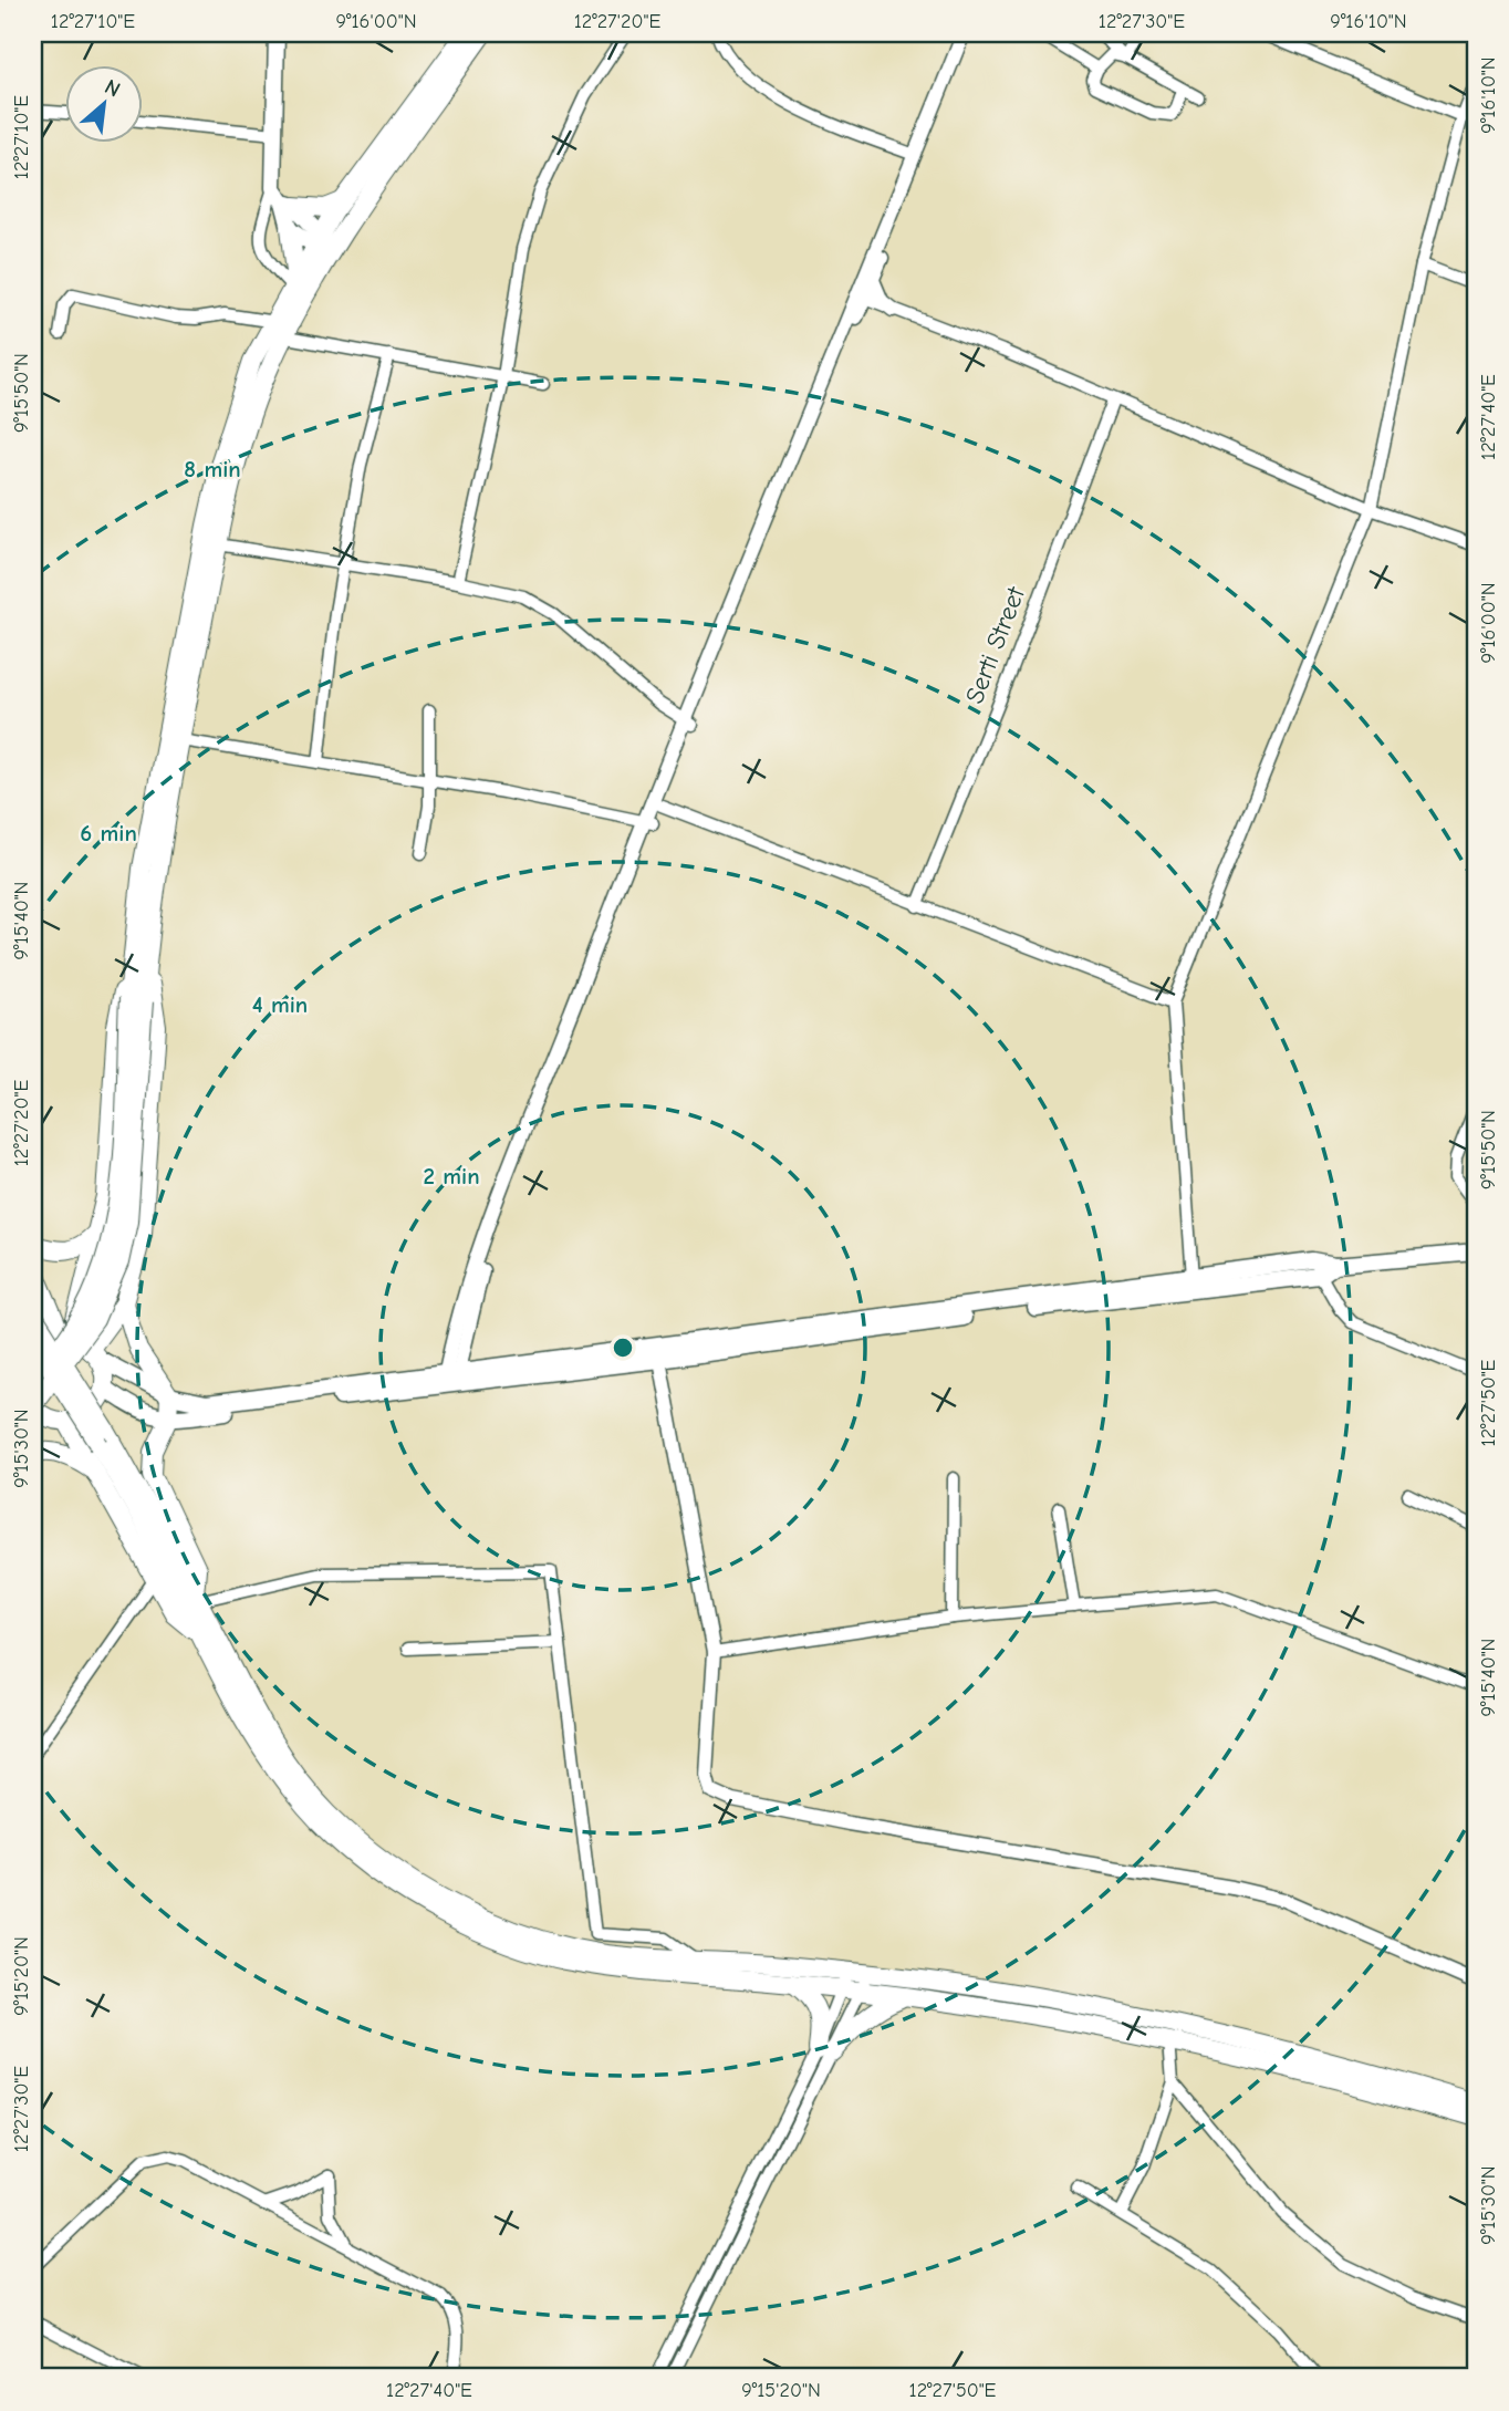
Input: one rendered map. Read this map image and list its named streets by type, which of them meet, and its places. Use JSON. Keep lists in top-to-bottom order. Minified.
{"streets":{"street":["Serti Street"]},"north":"top right","coordinates":["12°27'10\"E","9°16'00\"N","12°27'20\"E","12°27'30\"E","9°16'10\"N","9°15'50\"N","12°27'40\"E","9°15'40\"N","12°27'50\"E","9°15'30\"N","9°15'20\"N"],"rings":["8 min","6 min","4 min","2 min"]}
